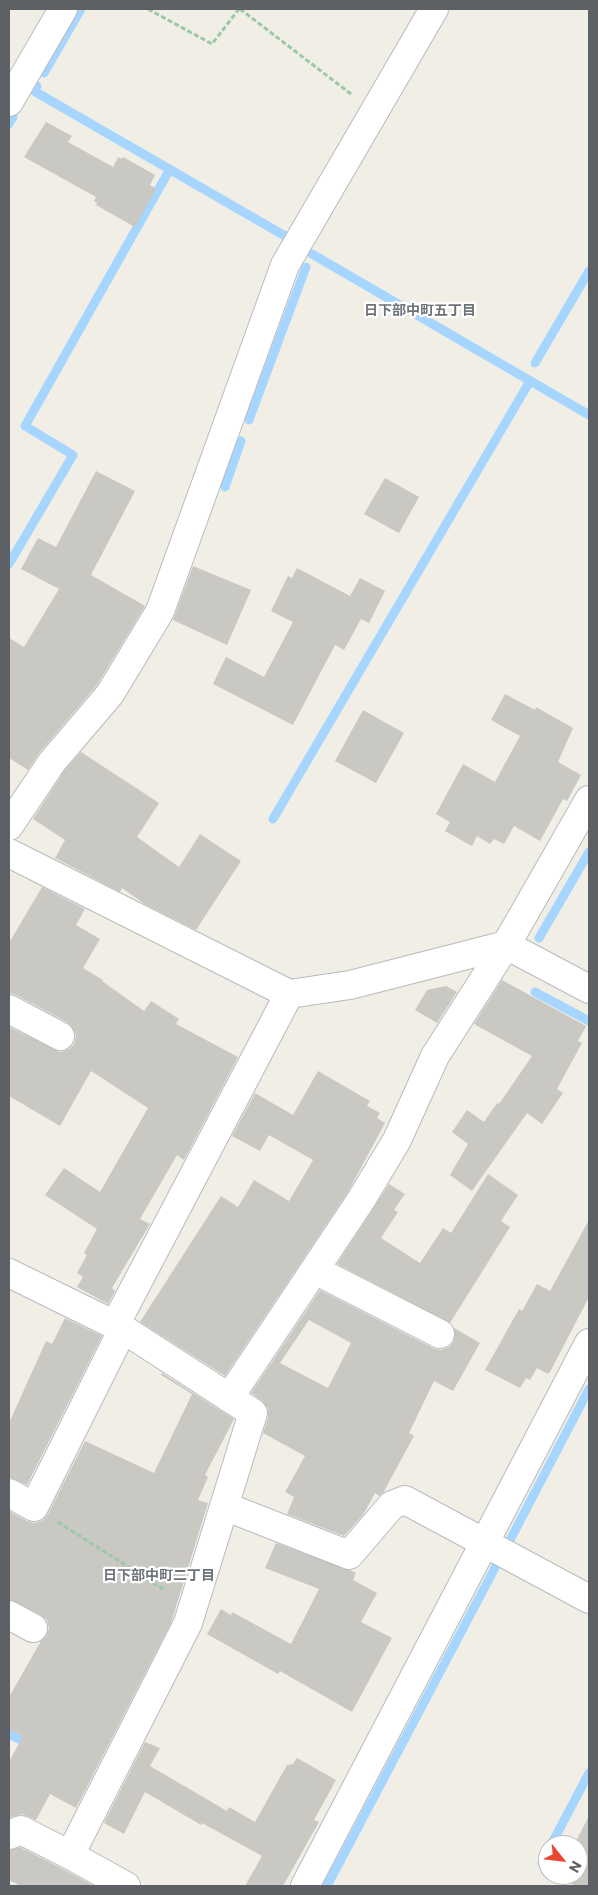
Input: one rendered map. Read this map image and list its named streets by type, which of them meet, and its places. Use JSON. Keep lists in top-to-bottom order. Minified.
{"districts":["日下部中町五丁目","日下部中町二丁目"],"north":"bottom right"}
